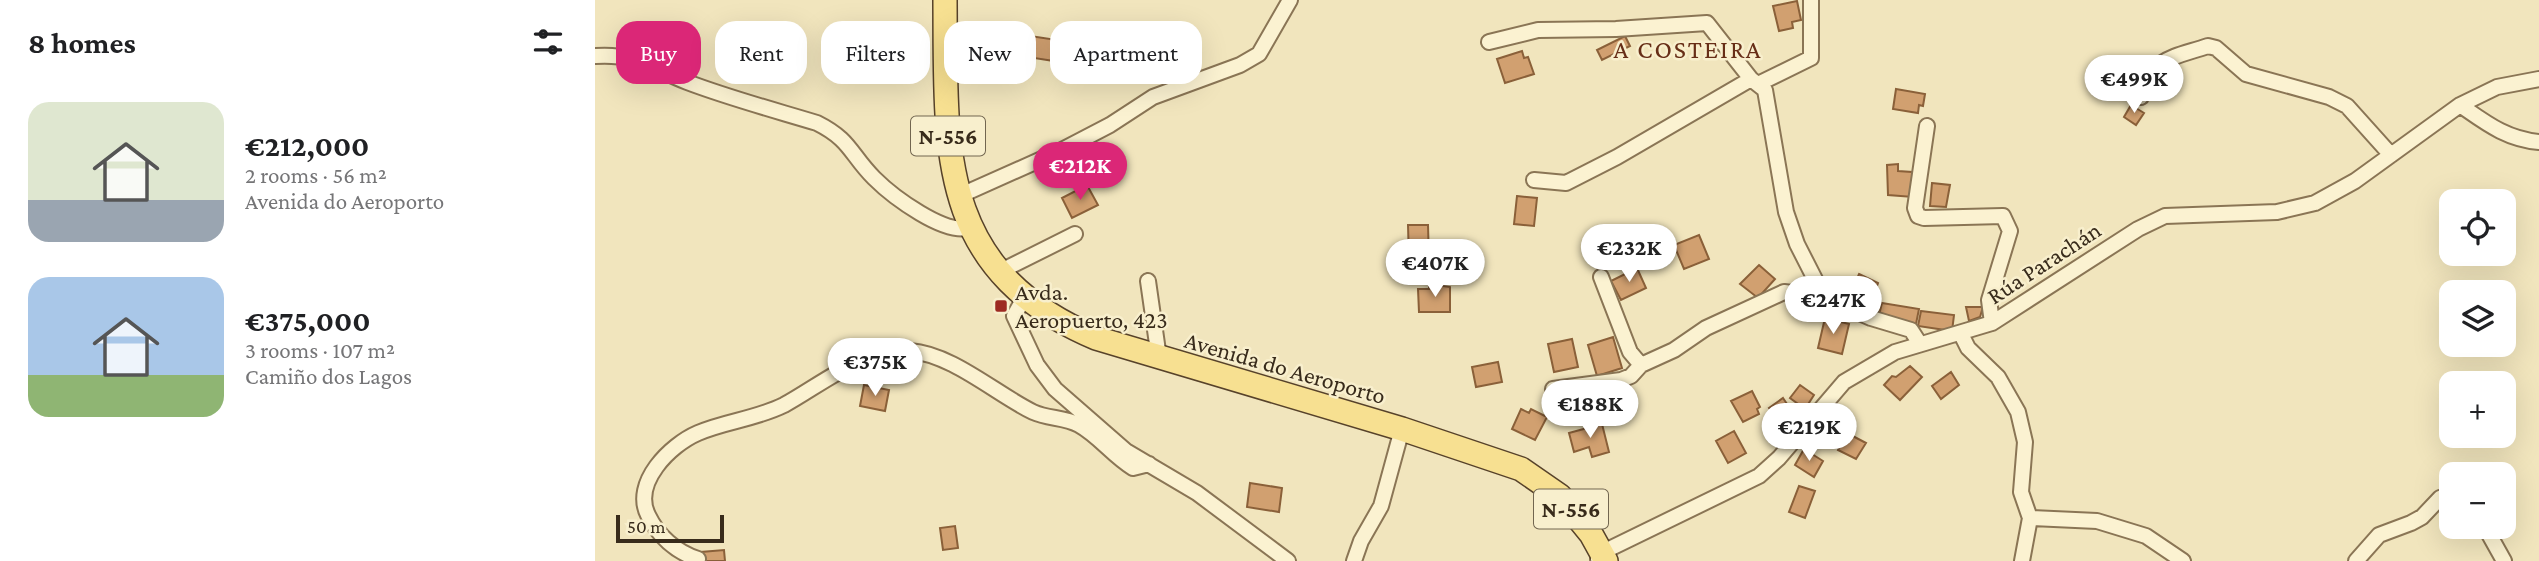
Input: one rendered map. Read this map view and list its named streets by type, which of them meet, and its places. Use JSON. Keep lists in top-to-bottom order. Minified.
{"streets":{"main road":["N-556","Avenida do Aeroporto"],"street":["Rúa Parachán"]},"crossings":[["Rúa Parachán","Avenida do Aeroporto"]],"districts":["A COSTEIRA"],"places":{"transit":["Avda. Aeropuerto, 423"]},"scale_bar":"50 m","page":{"heading":"8 homes","chip":["Buy","Rent","Filters","New","Apartment"],"price":["€499K","€212K","€232K","€407K","€247K","€375K","€188K","€219K"],"list":[{"name":"€212,000","note":"2 rooms · 56 m² · Avenida do Aeroporto"},{"name":"€375,000","note":"3 rooms · 107 m² · Camiño dos Lagos"}],"map_buttons":["+","−"],"scale":"50 m"}}
